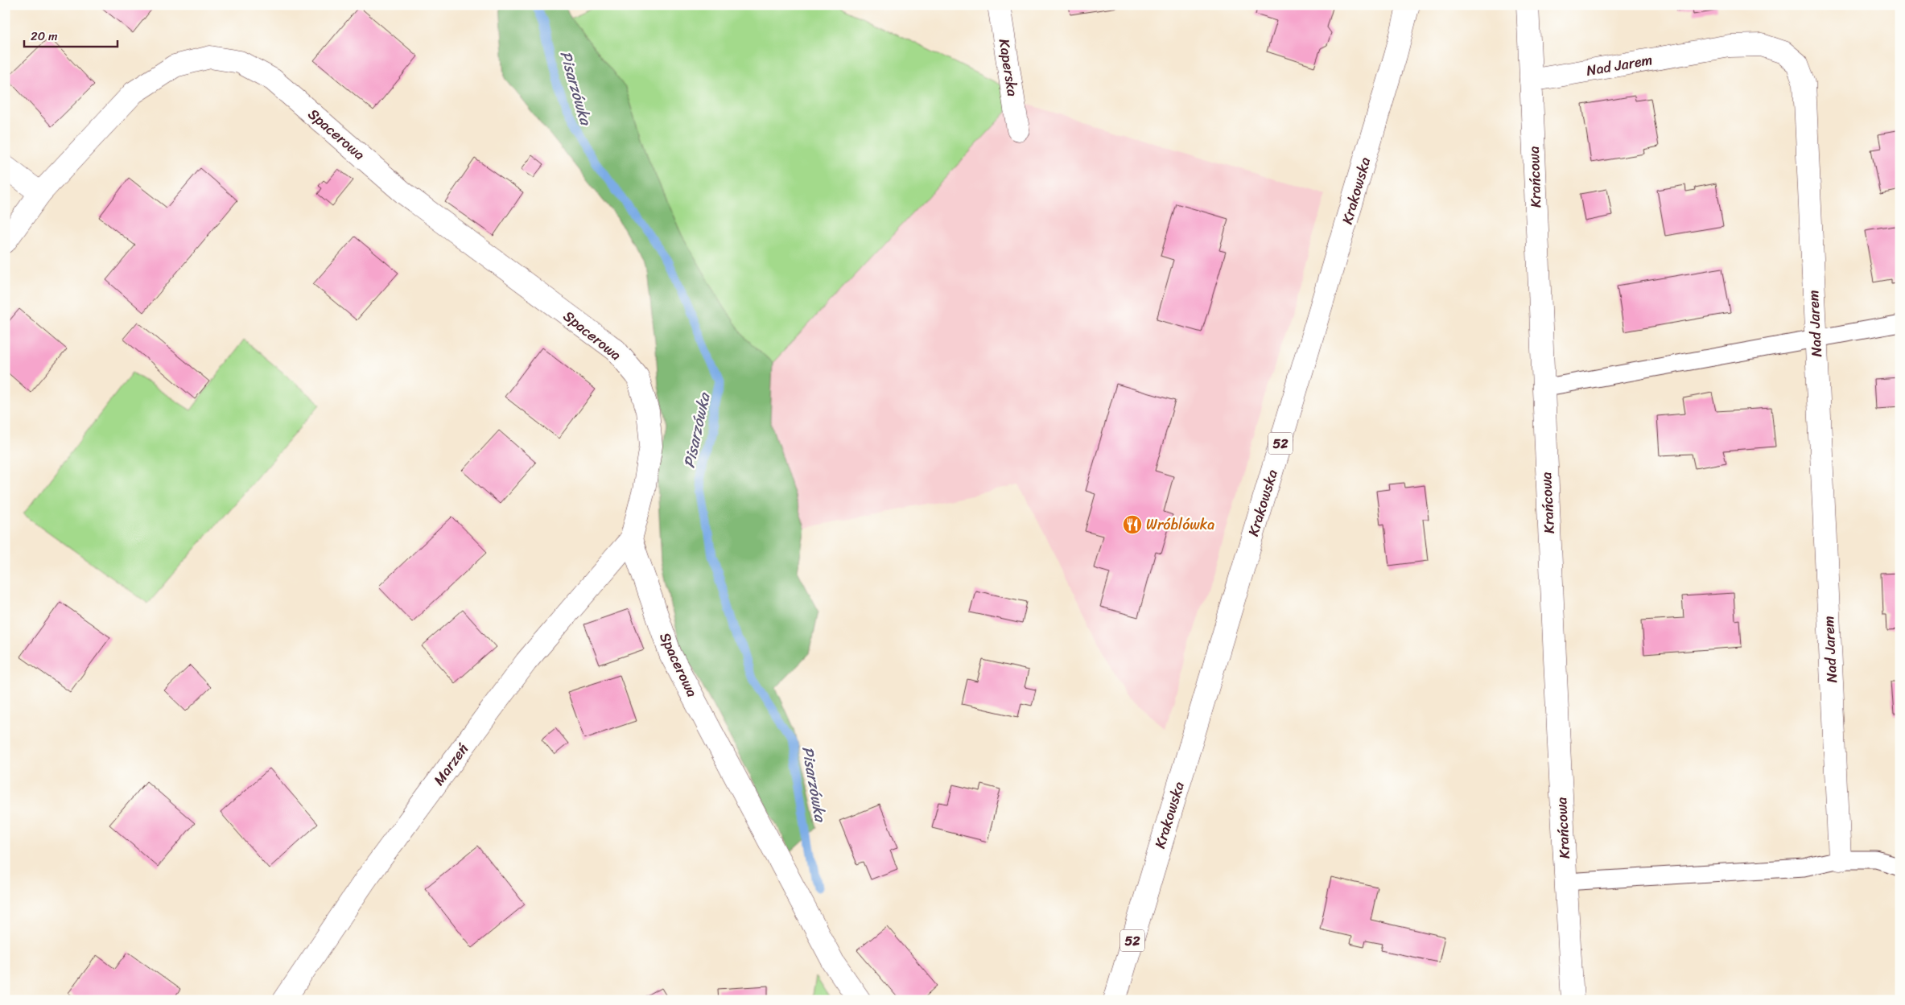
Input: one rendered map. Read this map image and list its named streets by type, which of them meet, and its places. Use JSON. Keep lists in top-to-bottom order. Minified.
{"streets":{"street":["Nad Jarem","Kaperska","Spacerowa","Krańcowa","Krakowska","52","Marzeń"]},"crossings":[["Nad Jarem","Krańcowa"],["Spacerowa","Marzeń"]],"water":["Pisarzówka"],"places":{"restaurant":["Wróblówka"]},"scale_bar":"20 m"}
